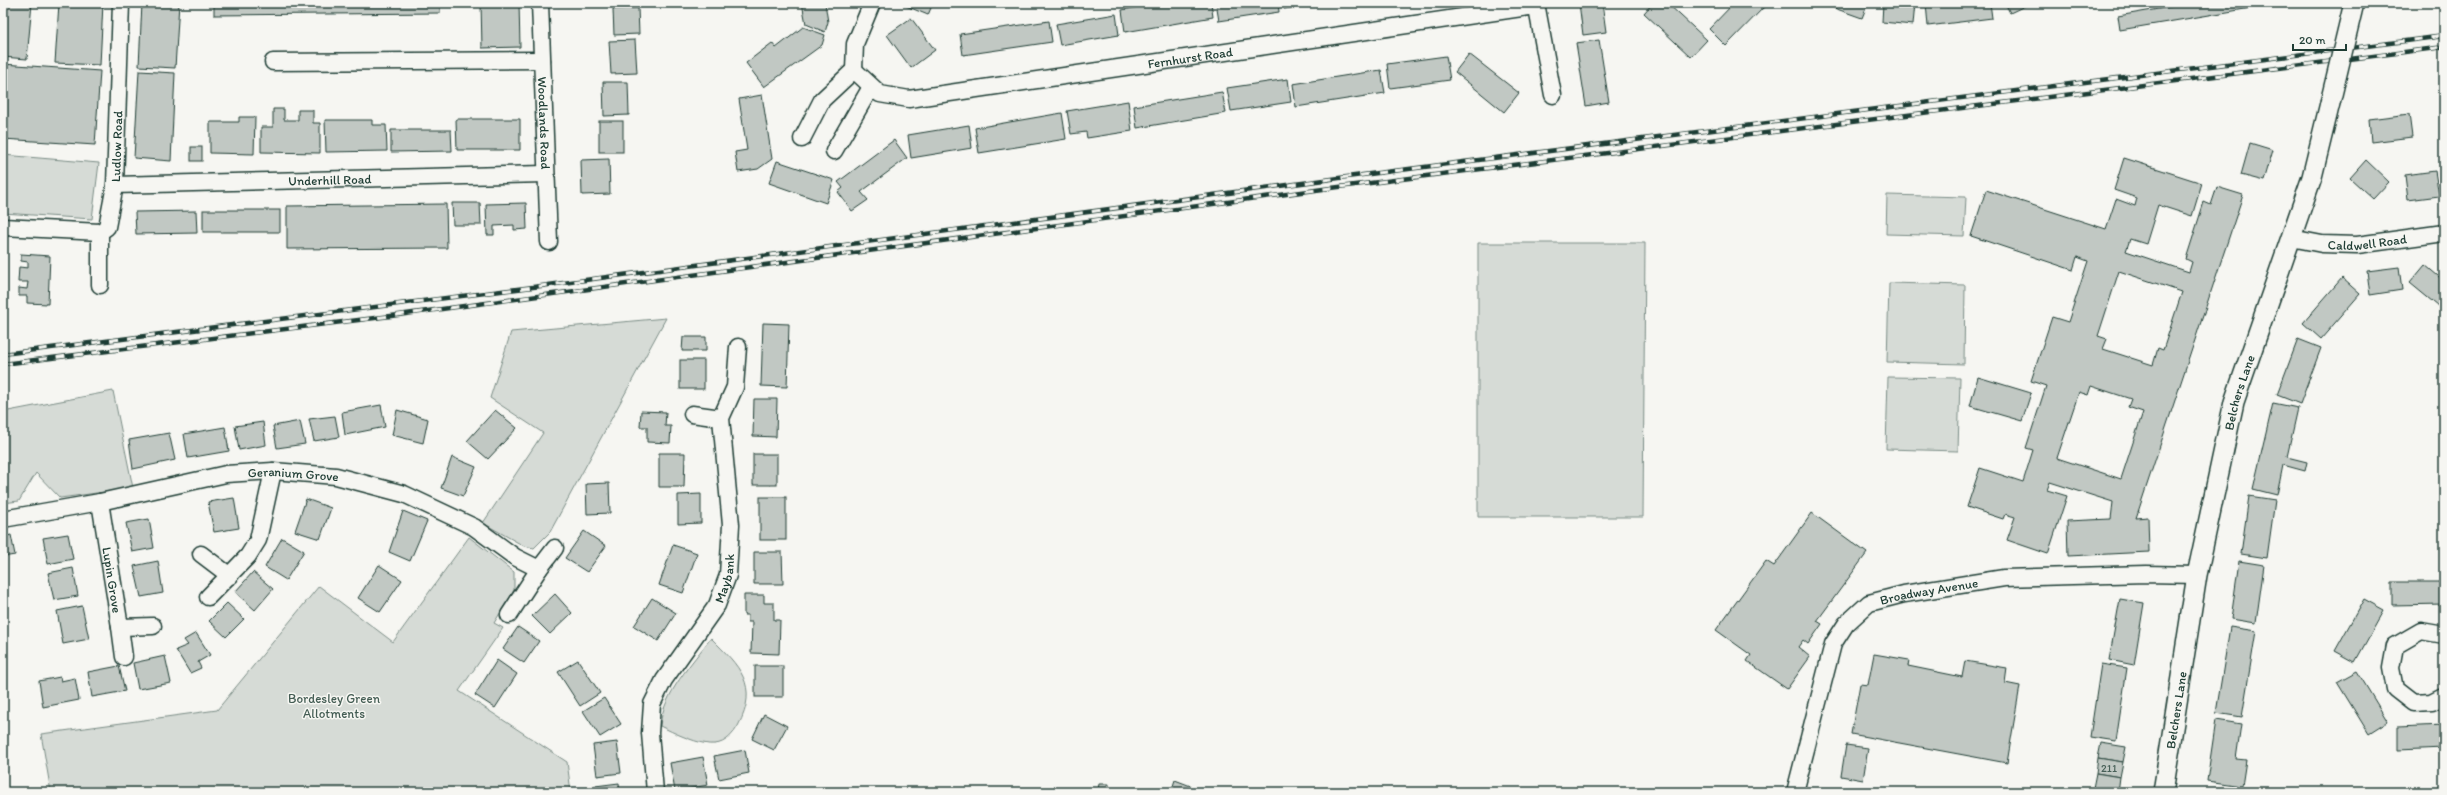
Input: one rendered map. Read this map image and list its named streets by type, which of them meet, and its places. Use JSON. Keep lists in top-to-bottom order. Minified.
{"streets":{"street":["Fernhurst Road","Woodlands Road","Ludlow Road","Underhill Road","Caldwell Road","Belchers Lane","Geranium Grove","Maybank","Lupin Grove","Broadway Avenue"]},"crossings":[["Woodlands Road","Underhill Road"],["Ludlow Road","Underhill Road"],["Caldwell Road","Belchers Lane"],["Belchers Lane","Broadway Avenue"],["Geranium Grove","Lupin Grove"]],"parks":["Bordesley Green Allotments"],"house_numbers":["211"],"scale_bar":"20 m"}
